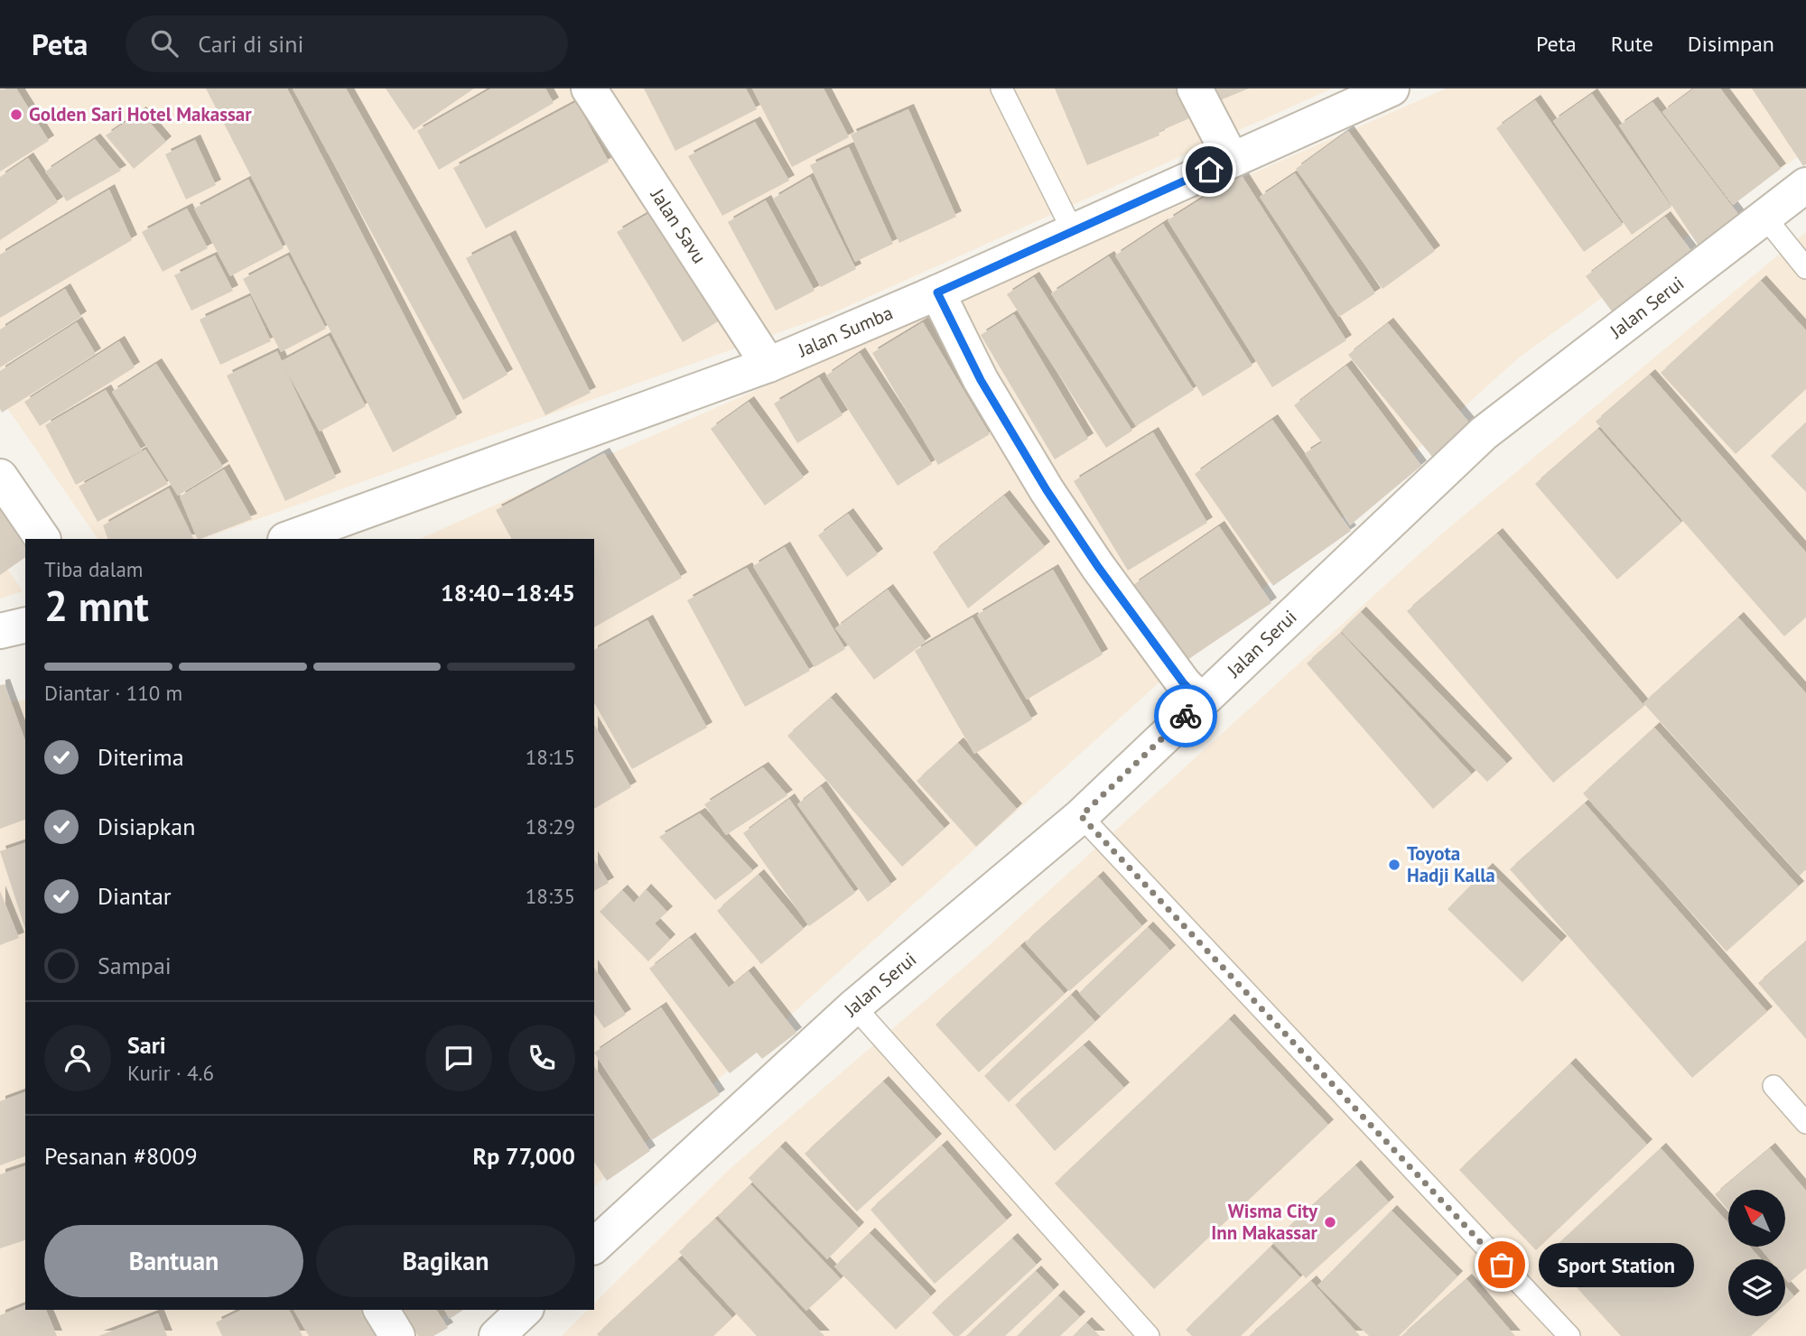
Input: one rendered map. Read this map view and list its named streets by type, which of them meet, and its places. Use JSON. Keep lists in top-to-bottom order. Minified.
{"streets":{"street":["Jalan Savu","Jalan Serui","Jalan Sumba"]},"crossings":[["Jalan Savu","Jalan Sumba"]],"places":["Golden Sari Hotel Makassar","Toyota Hadji Kalla","Wisma City Inn Makassar","Sport Station"],"north":"top left","page":{"header":"Peta","search":"Cari di sini","nav":["Peta","Rute","Disimpan"],"heading":["2 mnt","Tiba dalam","18:40–18:45"],"panel":["Sari","Kurir · 4.6","Pesanan #8009","Rp 77,000"],"bar":"Diantar · 110 m","list":[["Diterima","18:15"],["Disiapkan","18:29"],["Diantar","18:35"],"Sampai"],"buttons":["Bantuan","Bagikan"],"bubble":"Sport Station"}}
